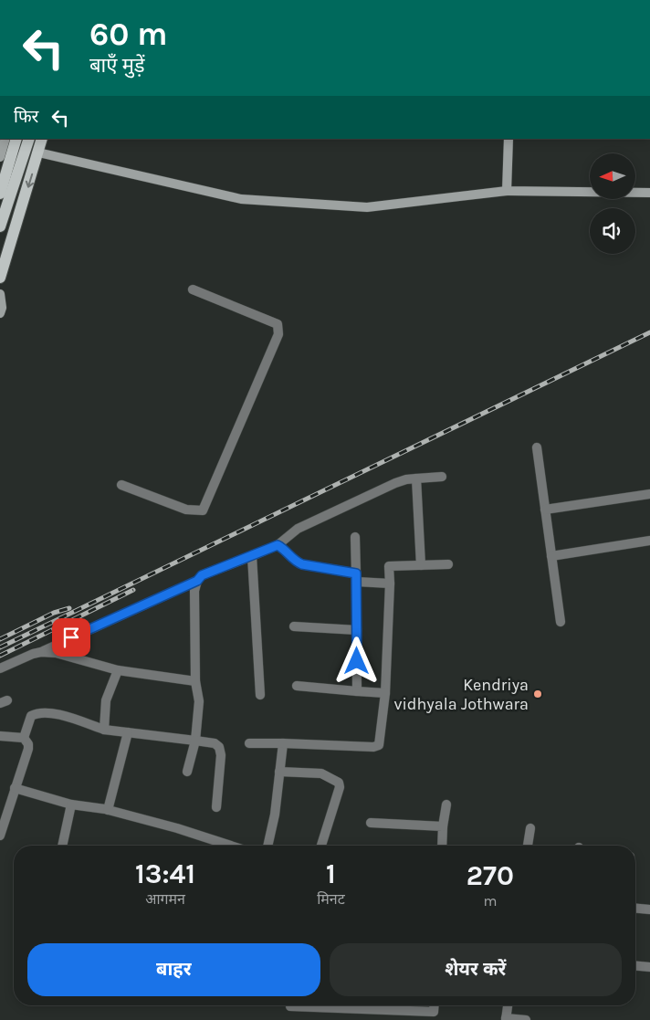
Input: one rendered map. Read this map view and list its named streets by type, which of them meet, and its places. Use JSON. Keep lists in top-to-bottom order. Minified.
{"places":["Kendriya vidhyala Jothwara"],"north":"left","page":{"turn":["60 m","बाएँ मुड़ें"],"then":"फिर","eta":["13:41","आगमन","1","मिनट","270","m"],"buttons":["बाहर","शेयर करें"]}}
